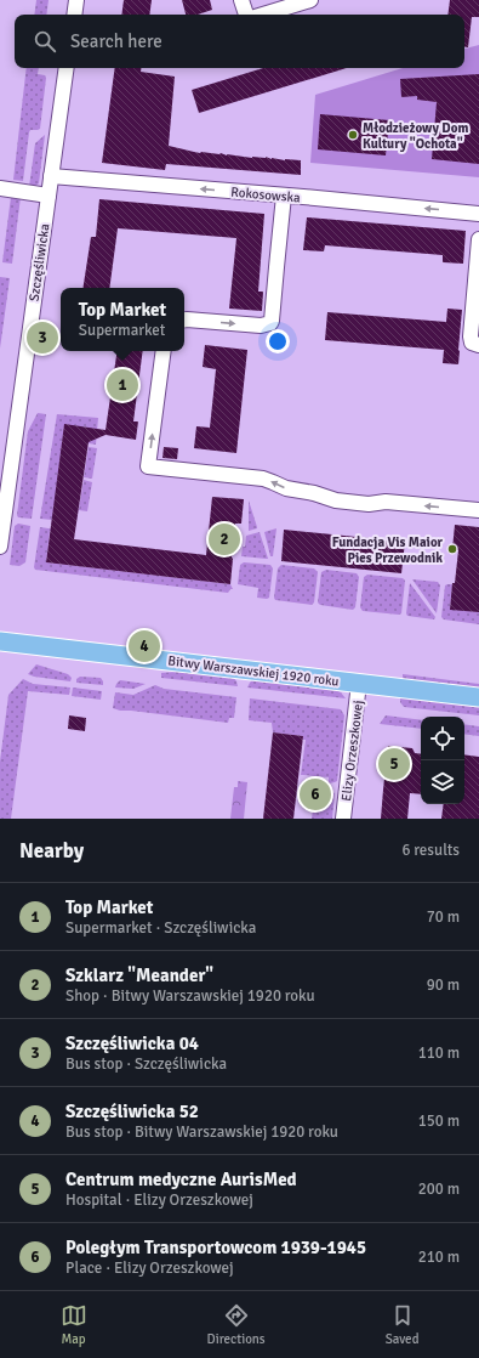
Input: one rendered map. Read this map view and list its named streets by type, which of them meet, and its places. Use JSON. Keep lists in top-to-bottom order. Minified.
{"streets":{"main road":["Bitwy Warszawskiej 1920 roku"],"street":["Rokosowska","Szczęśliwicka","Elizy Orzeszkowej"]},"crossings":[["Rokosowska","Szczęśliwicka"],["Bitwy Warszawskiej 1920 roku","Elizy Orzeszkowej"]],"one_way":["Rokosowska"],"places":["Młodzieżowy Dom Kultury \"Ochota\"","Fundacja Vis Maior Pies Przewodnik"],"page":{"search":"Search here","popup":["Top Market","Supermarket"],"pins":["3","1","2","4","5","6"],"heading":["Nearby","6 results"],"list":[{"mark":"1","name":"Top Market","note":"Supermarket · Szczęśliwicka","value":"70 m"},{"mark":"2","name":"Szklarz \"Meander\"","note":"Shop · Bitwy Warszawskiej 1920 roku","value":"90 m"},{"mark":"3","name":"Szczęśliwicka 04","note":"Bus stop · Szczęśliwicka","value":"110 m"},{"mark":"4","name":"Szczęśliwicka 52","note":"Bus stop · Bitwy Warszawskiej 1920 roku","value":"150 m"},{"mark":"5","name":"Centrum medyczne AurisMed","note":"Hospital · Elizy Orzeszkowej","value":"200 m"},{"mark":"6","name":"Poległym Transportowcom 1939-1945","note":"Place · Elizy Orzeszkowej","value":"210 m"}],"nav":["Map","Directions","Saved"]}}
